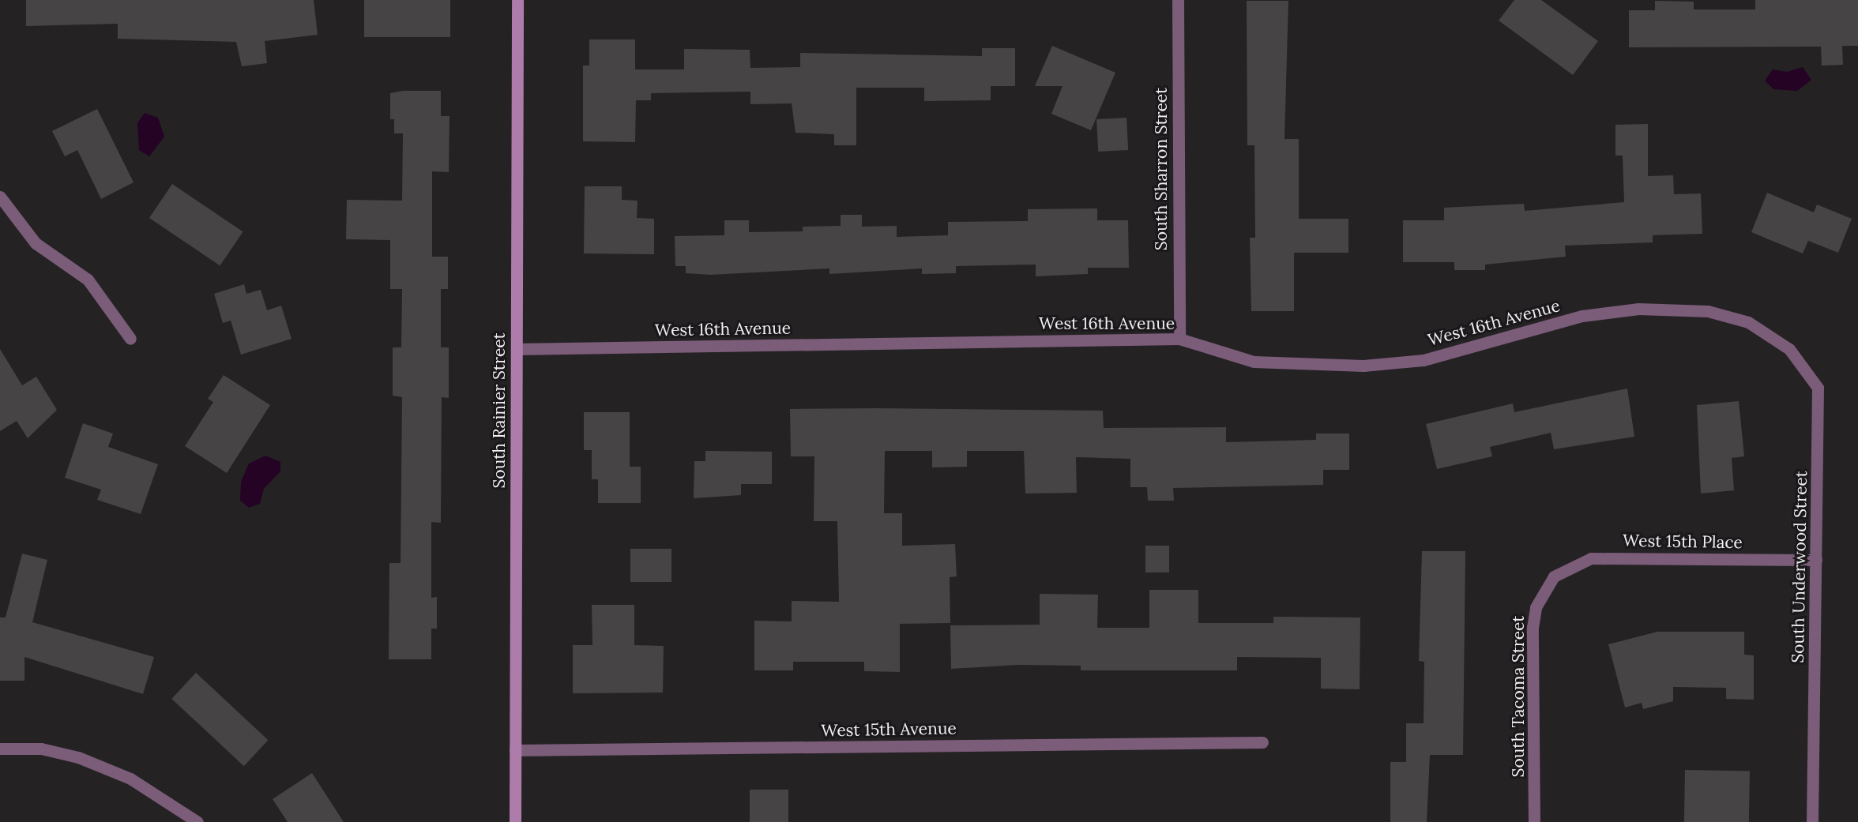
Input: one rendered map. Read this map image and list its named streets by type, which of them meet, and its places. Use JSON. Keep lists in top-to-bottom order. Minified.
{"streets":{"street":["South Sharron Street","West 16th Avenue","South Rainier Street","West 15th Place","South Underwood Street","South Tacoma Street","West 15th Avenue"]},"crossings":[["South Sharron Street","West 16th Avenue"],["West 16th Avenue","South Rainier Street"],["West 16th Avenue","South Underwood Street"],["South Rainier Street","West 15th Avenue"],["West 15th Place","South Underwood Street"],["West 15th Place","South Tacoma Street"]]}
